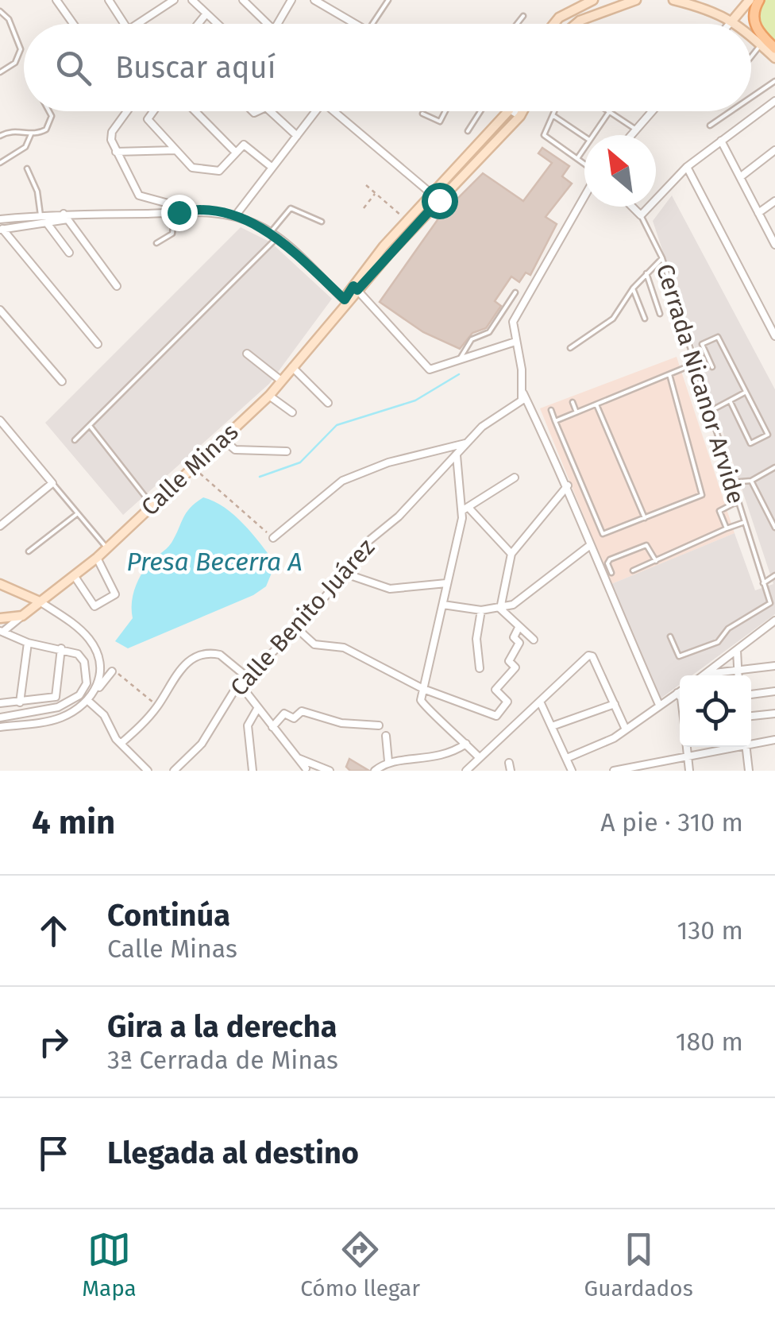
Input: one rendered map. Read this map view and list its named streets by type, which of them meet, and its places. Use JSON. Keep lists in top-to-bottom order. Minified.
{"streets":{"street":["Cerrada Nicanor Arvide","Calle Minas","Calle Benito Juárez"]},"water":["Presa Becerra A"],"north":"top left","page":{"search":"Buscar aquí","heading":["4 min","A pie · 310 m"],"list":[["Continúa","Calle Minas","130 m"],["Gira a la derecha","3ª Cerrada de Minas","180 m"],"Llegada al destino"],"nav":["Mapa","Cómo llegar","Guardados"]}}
